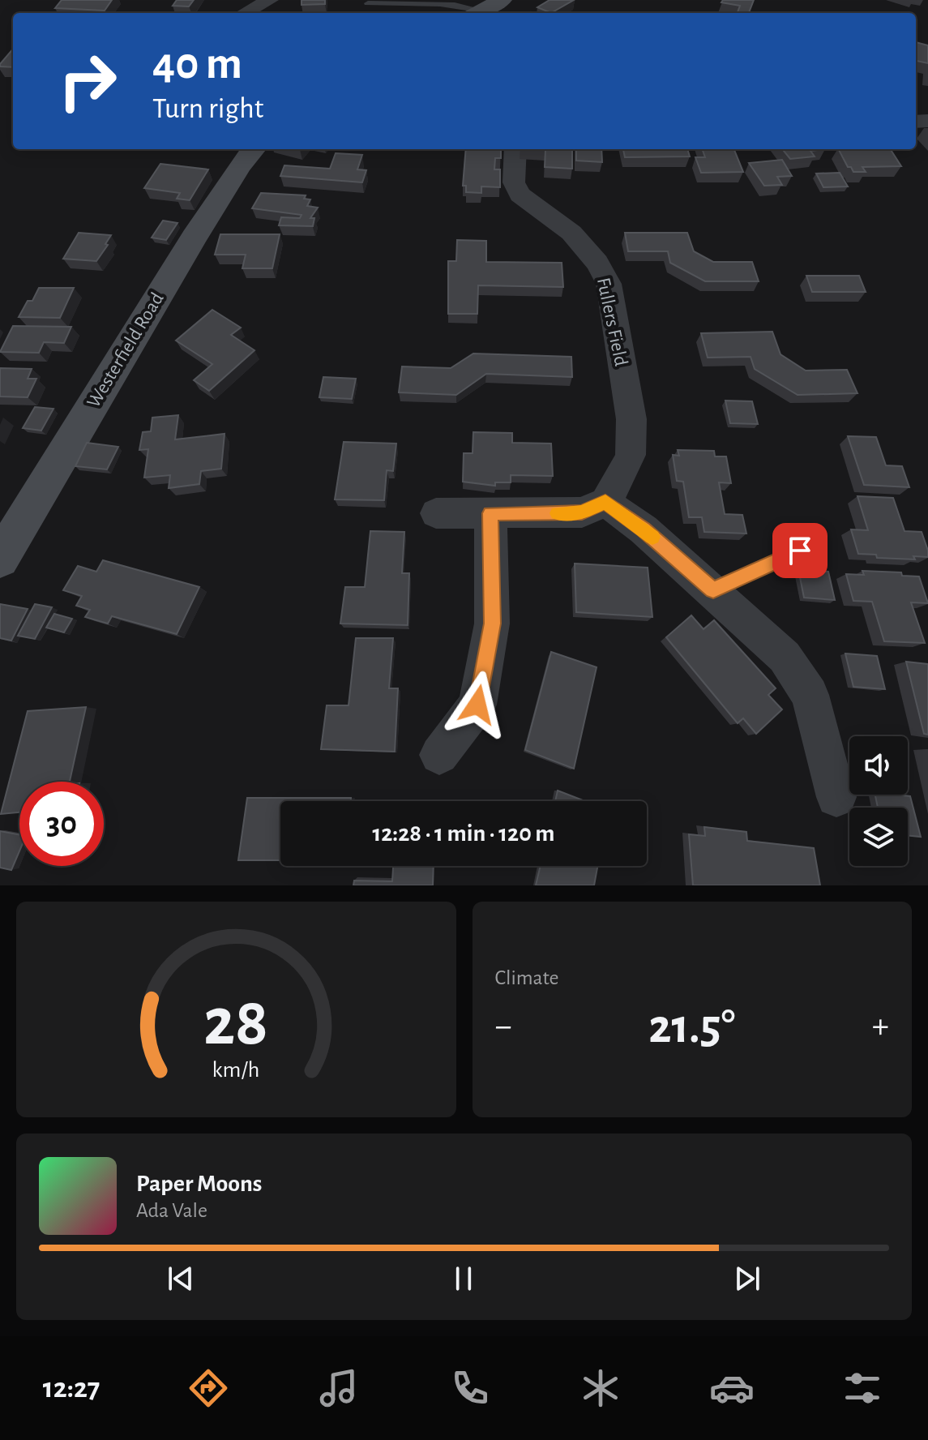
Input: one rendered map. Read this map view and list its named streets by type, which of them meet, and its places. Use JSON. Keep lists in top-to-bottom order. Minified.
{"streets":{"main road":["Westerfield Road"],"street":["Fullers Field"]},"page":{"turn":["40 m","Turn right"],"limit":"30","trip":"12:28 · 1 min · 120 m","tile":"Climate","heat":["−","21.5°","+"],"song":["Paper Moons","Ada Vale"],"tabs":"12:27","gauge":["28","km/h"]}}
